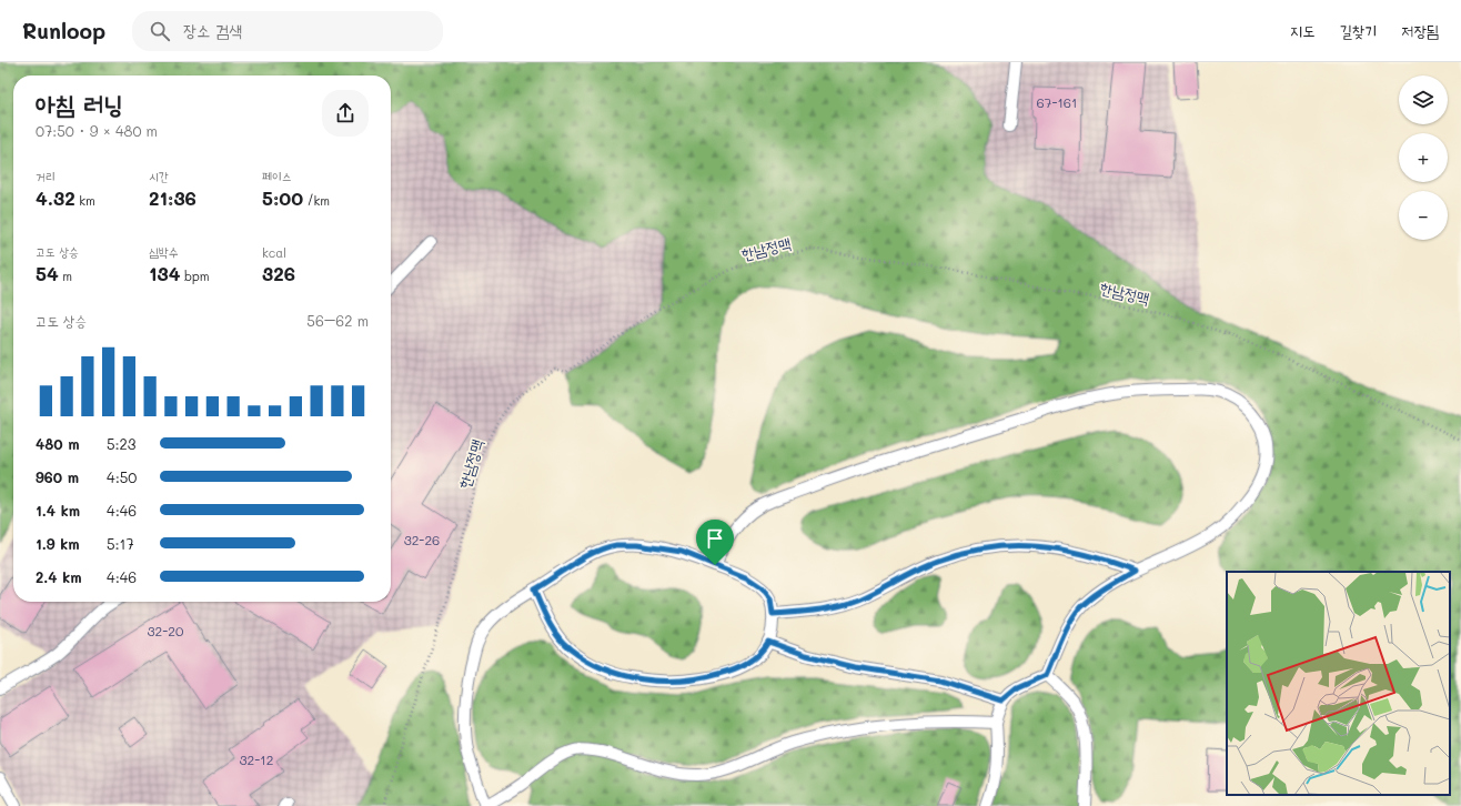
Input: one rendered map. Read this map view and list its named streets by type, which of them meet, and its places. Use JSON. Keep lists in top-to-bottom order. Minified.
{"streets":{"path":["한남정맥"]},"house_numbers":["67-161","32-26","32-20","32-12"],"page":{"header":"Runloop","search":"장소 검색","nav":["지도","길찾기","저장됨"],"map_buttons":["+","−"],"heading":["아침 러닝","07:50 · 9 × 480 m"],"stats":[["거리","4.32 km"],["시간","21:36"],["페이스","5:00 /km"],["고도 상승","54 m"],["심박수","134 bpm"],["kcal","326"]],"chart":["고도 상승","56–62 m"],"list":[{"name":"480 m","note":"5:23"},{"name":"960 m","note":"4:50"},{"name":"1.4 km","note":"4:46"},{"name":"1.9 km","note":"5:17"},{"name":"2.4 km","note":"4:46"}]}}
